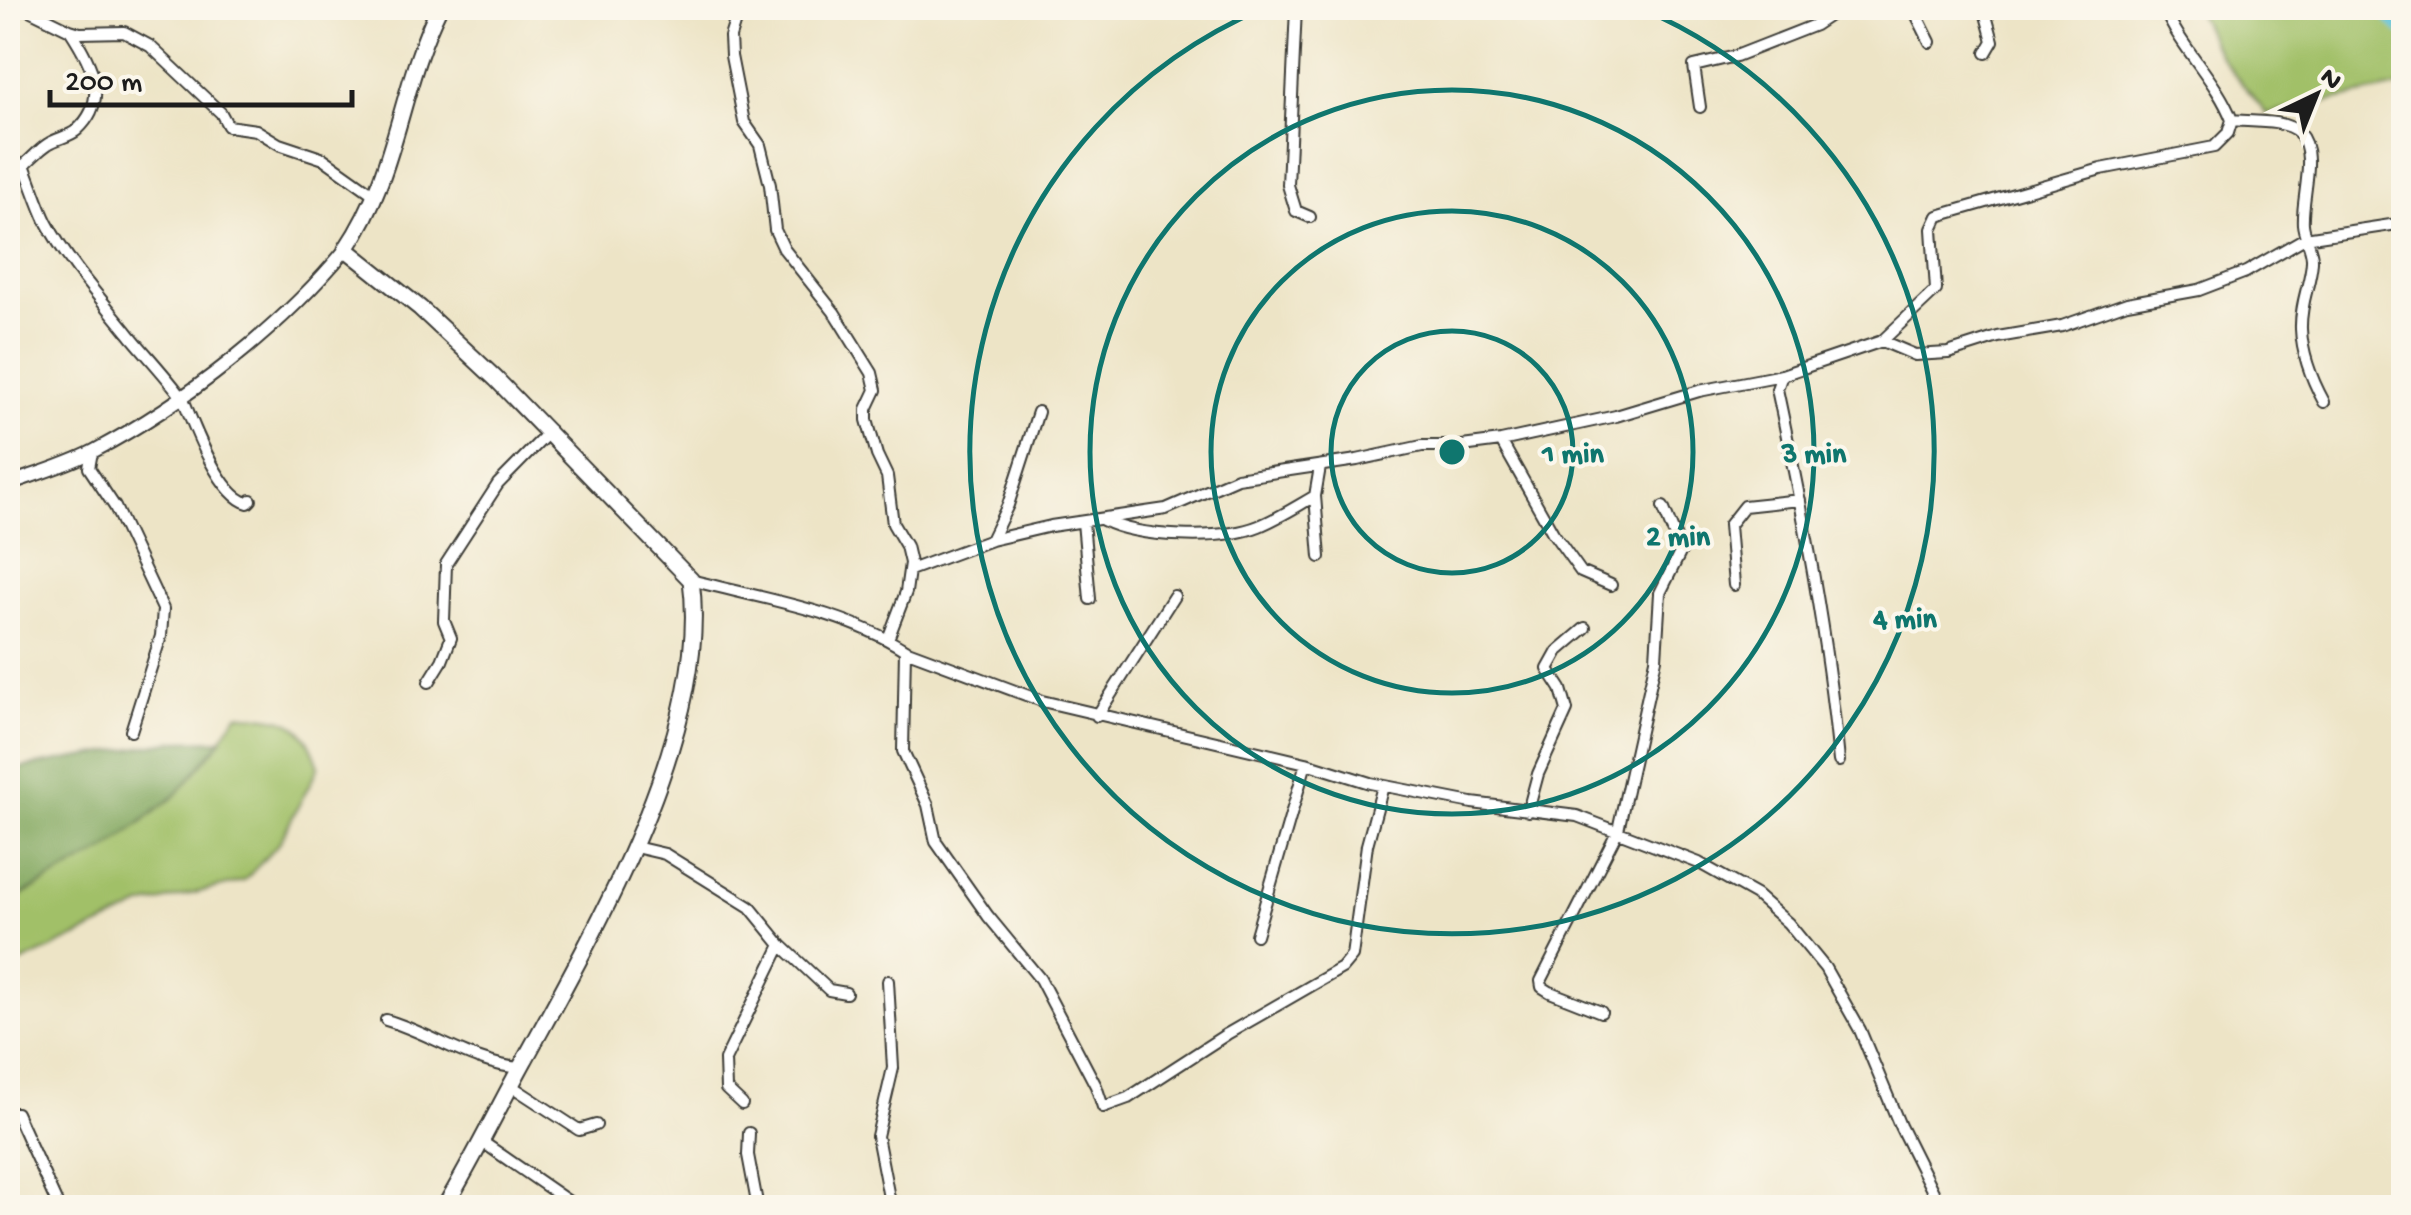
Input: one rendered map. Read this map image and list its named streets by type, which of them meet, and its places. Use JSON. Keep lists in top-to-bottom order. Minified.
{"scale_bar":"200 m","north":"top right","rings":["1 min","3 min","2 min","4 min"]}
